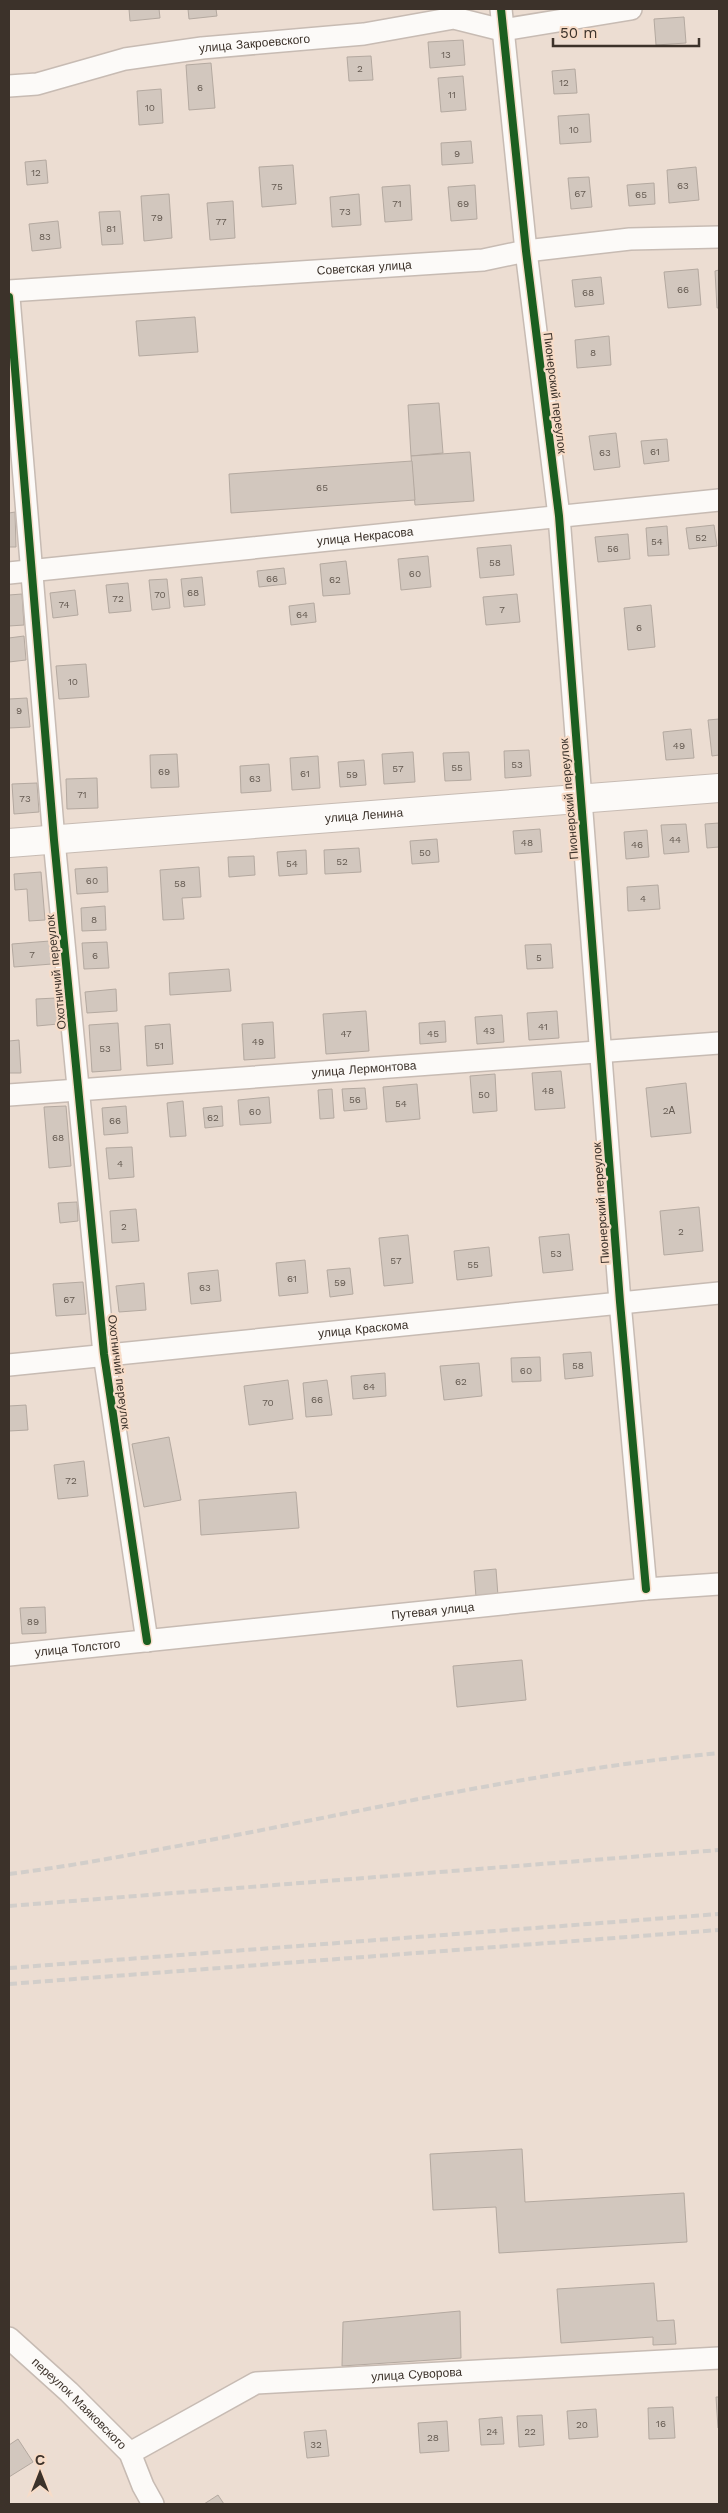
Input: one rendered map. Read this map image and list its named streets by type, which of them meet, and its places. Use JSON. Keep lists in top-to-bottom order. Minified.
{"streets":{"main road":["улица Ленина"],"street":["улица Закроевского","Советская улица","Пионерский переулок","улица Некрасова","Охотничий переулок","улица Лермонтова","улица Краскома","Путевая улица","улица Толстого","улица Суворова","переулок Маяковского"]},"crossings":[["улица Закроевского","Пионерский переулок"],["Советская улица","Пионерский переулок"],["Пионерский переулок","улица Некрасова"],["Пионерский переулок","улица Ленина"],["Пионерский переулок","улица Лермонтова"],["Пионерский переулок","улица Краскома"],["Пионерский переулок","Путевая улица"],["улица Некрасова","Охотничий переулок"],["улица Ленина","Охотничий переулок"],["Охотничий переулок","улица Лермонтова"],["Охотничий переулок","улица Краскома"],["Охотничий переулок","Путевая улица"],["Охотничий переулок","улица Толстого"],["Путевая улица","улица Толстого"],["улица Суворова","переулок Маяковского"]],"house_numbers":["13","2","12","6","11","10","10","9","12","63","75","67","65","71","69","73","79","77","81","83","66","68","8","61","63","65","52","54","56","58","60","66","62","68","70","72","74","7","64","6","10","9","49","53","55","57","69","61","59","63","71","73","44","48","46","50","52","54","60","58","4","8","7","6","5","41","43","47","45","49","51","53","48","50","56","54","2А","60","62","66","68","4","2","2","53","57","55","61","59","63","67","58","60","62","64","66","70","72","89","16","20","24","22","28","32"],"scale_bar":"50 m","north":"top"}
